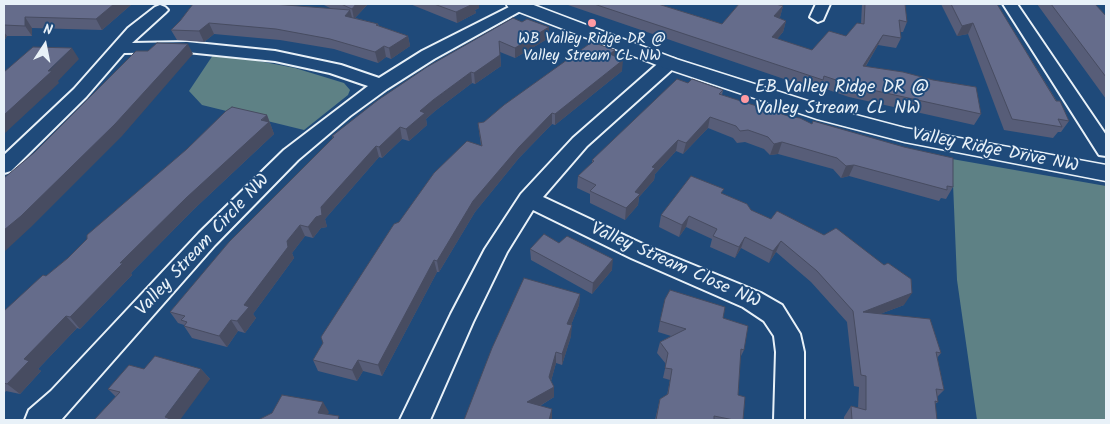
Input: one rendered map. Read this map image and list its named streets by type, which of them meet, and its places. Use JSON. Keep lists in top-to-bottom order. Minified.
{"streets":{"street":["Valley Ridge Drive NW","Valley Stream Circle NW","Valley Stream Close NW"]},"crossings":[["Valley Ridge Drive NW","Valley Stream Circle NW"]],"places":["WB Valley Ridge DR @ Valley Stream CL NW","EB Valley Ridge DR @ Valley Stream CL NW"],"north":"top"}
